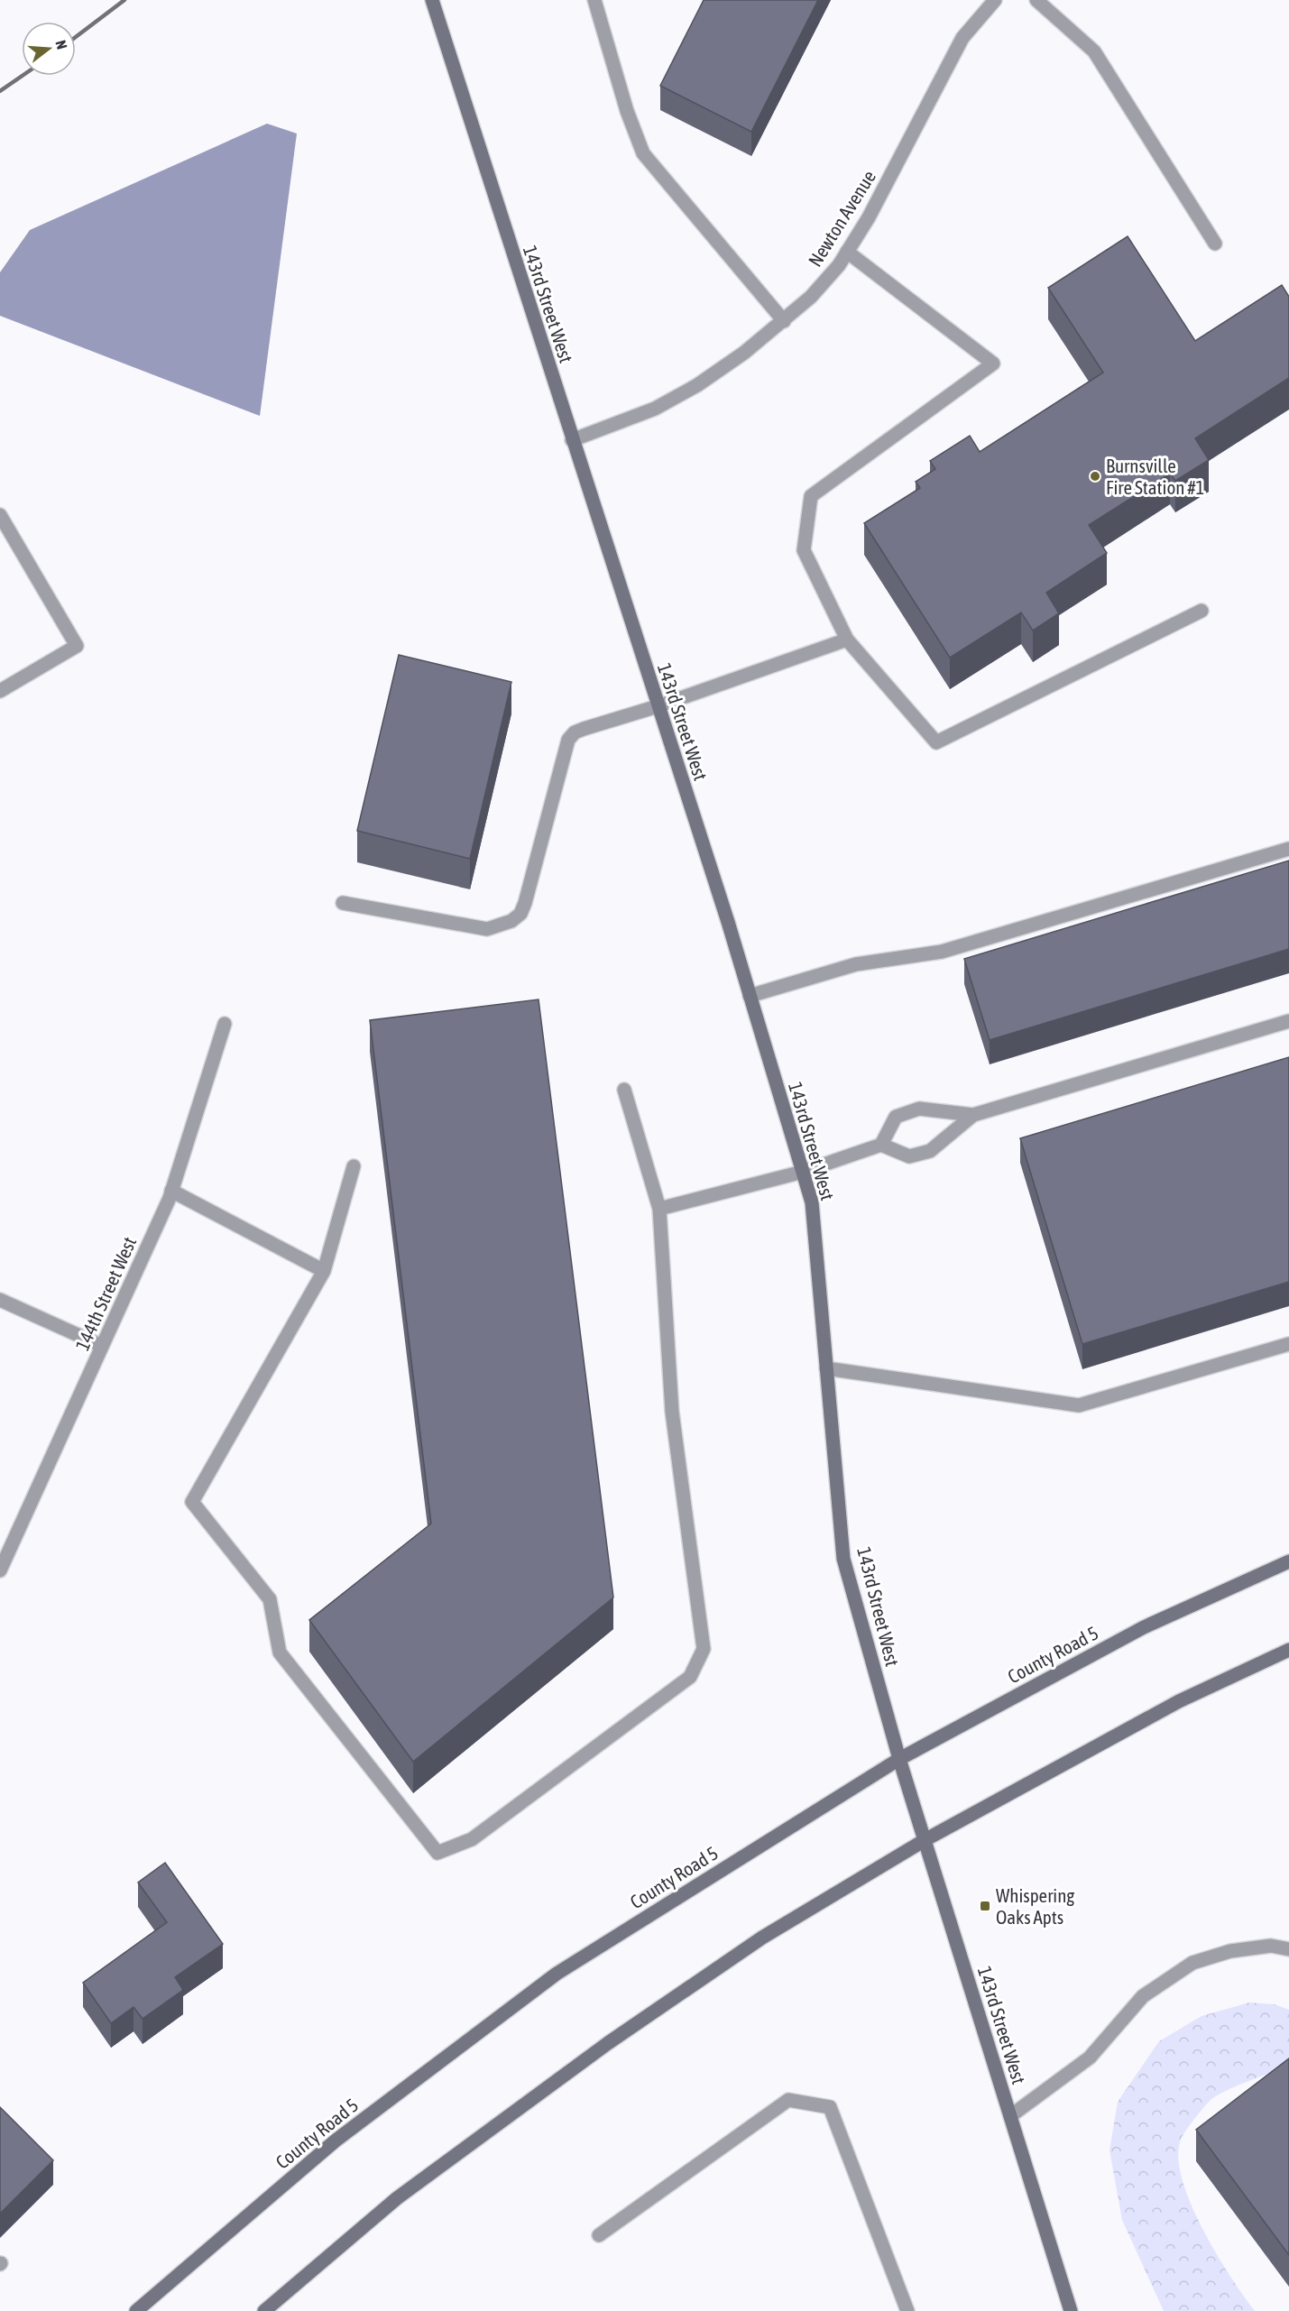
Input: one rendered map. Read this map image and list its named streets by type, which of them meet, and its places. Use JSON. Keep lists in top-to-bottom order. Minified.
{"streets":{"main road":["143rd Street West","County Road 5"],"street":["Newton Avenue","144th Street West"]},"crossings":[["Newton Avenue","143rd Street West"],["143rd Street West","County Road 5"]],"places":{"other":["Burnsville Fire Station #1"],"transit":["Whispering Oaks Apts"]},"north":"right"}
